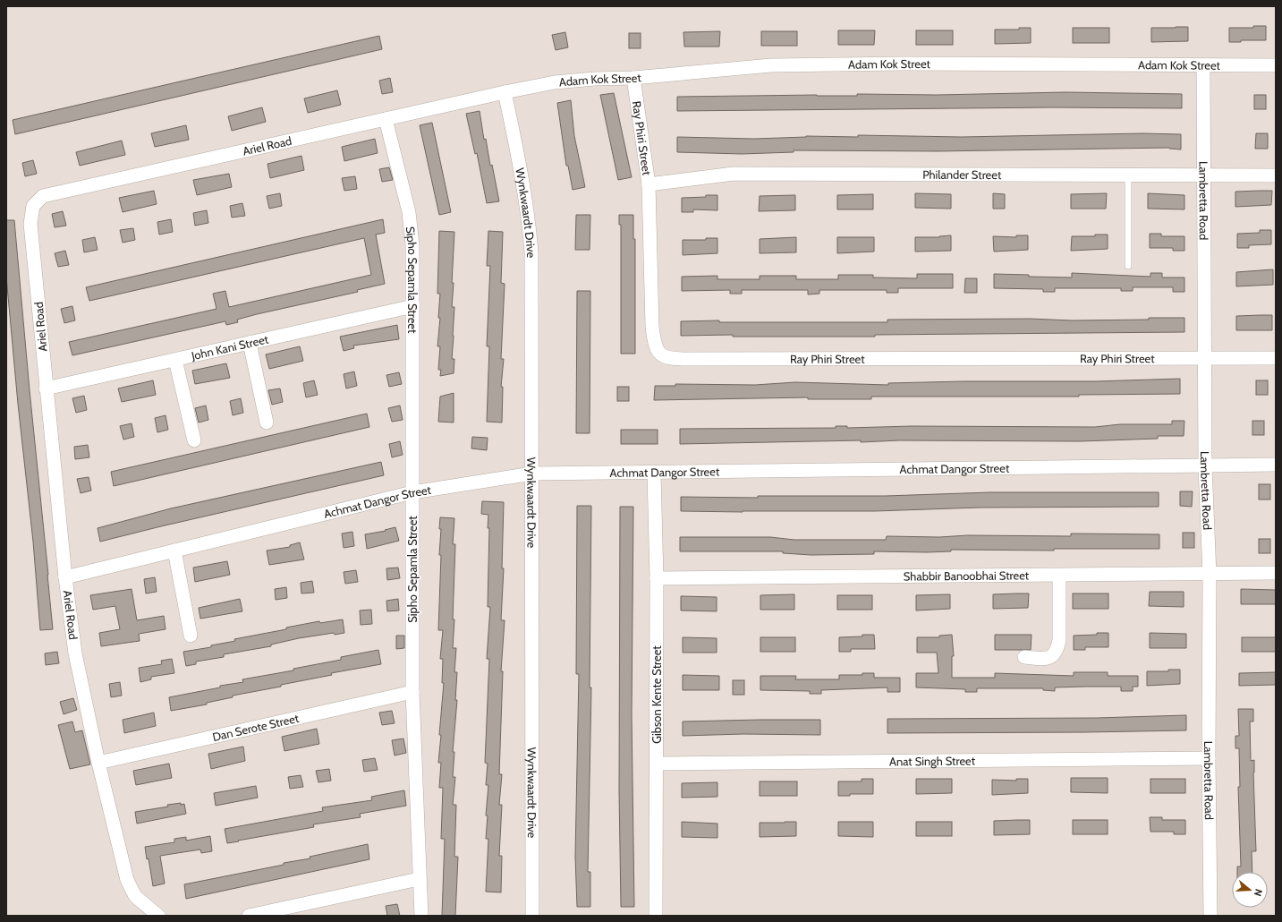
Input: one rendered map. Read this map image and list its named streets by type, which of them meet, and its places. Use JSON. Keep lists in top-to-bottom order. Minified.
{"streets":{"street":["Adam Kok Street","Ray Phiri Street","Ariel Road","Philander Street","Lambretta Road","Wynkwaardt Drive","Sipho Sepamla Street","John Kani Street","Achmat Dangor Street","Shabbir Banoobhai Street","Gibson Kente Street","Dan Serote Street","Anat Singh Street"]},"crossings":[["Adam Kok Street","Ray Phiri Street"],["Adam Kok Street","Ariel Road"],["Adam Kok Street","Lambretta Road"],["Adam Kok Street","Wynkwaardt Drive"],["Ray Phiri Street","Philander Street"],["Ray Phiri Street","Lambretta Road"],["Ariel Road","Wynkwaardt Drive"],["Ariel Road","Sipho Sepamla Street"],["Ariel Road","John Kani Street"],["Ariel Road","Achmat Dangor Street"],["Ariel Road","Dan Serote Street"],["Philander Street","Lambretta Road"],["Lambretta Road","Achmat Dangor Street"],["Lambretta Road","Shabbir Banoobhai Street"],["Lambretta Road","Anat Singh Street"],["Wynkwaardt Drive","Achmat Dangor Street"],["Sipho Sepamla Street","John Kani Street"],["Sipho Sepamla Street","Achmat Dangor Street"],["Sipho Sepamla Street","Dan Serote Street"],["Achmat Dangor Street","Gibson Kente Street"],["Shabbir Banoobhai Street","Gibson Kente Street"],["Gibson Kente Street","Anat Singh Street"]],"north":"right"}
